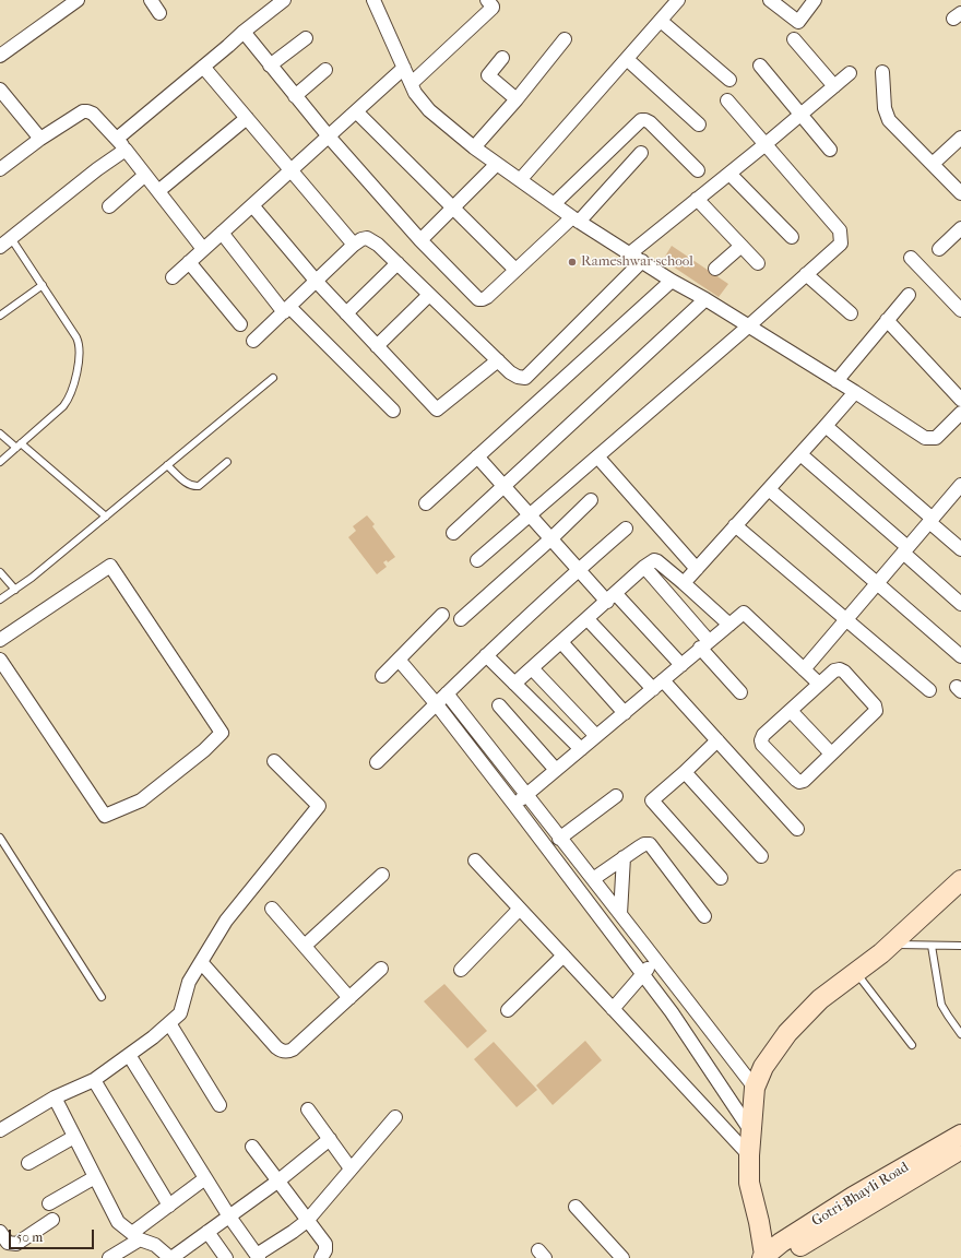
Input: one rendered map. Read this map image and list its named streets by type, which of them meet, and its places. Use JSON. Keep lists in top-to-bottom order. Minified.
{"streets":{"street":["Gotri-Bhayli Road"]},"places":["Rameshwar school"],"scale_bar":"50 m"}
